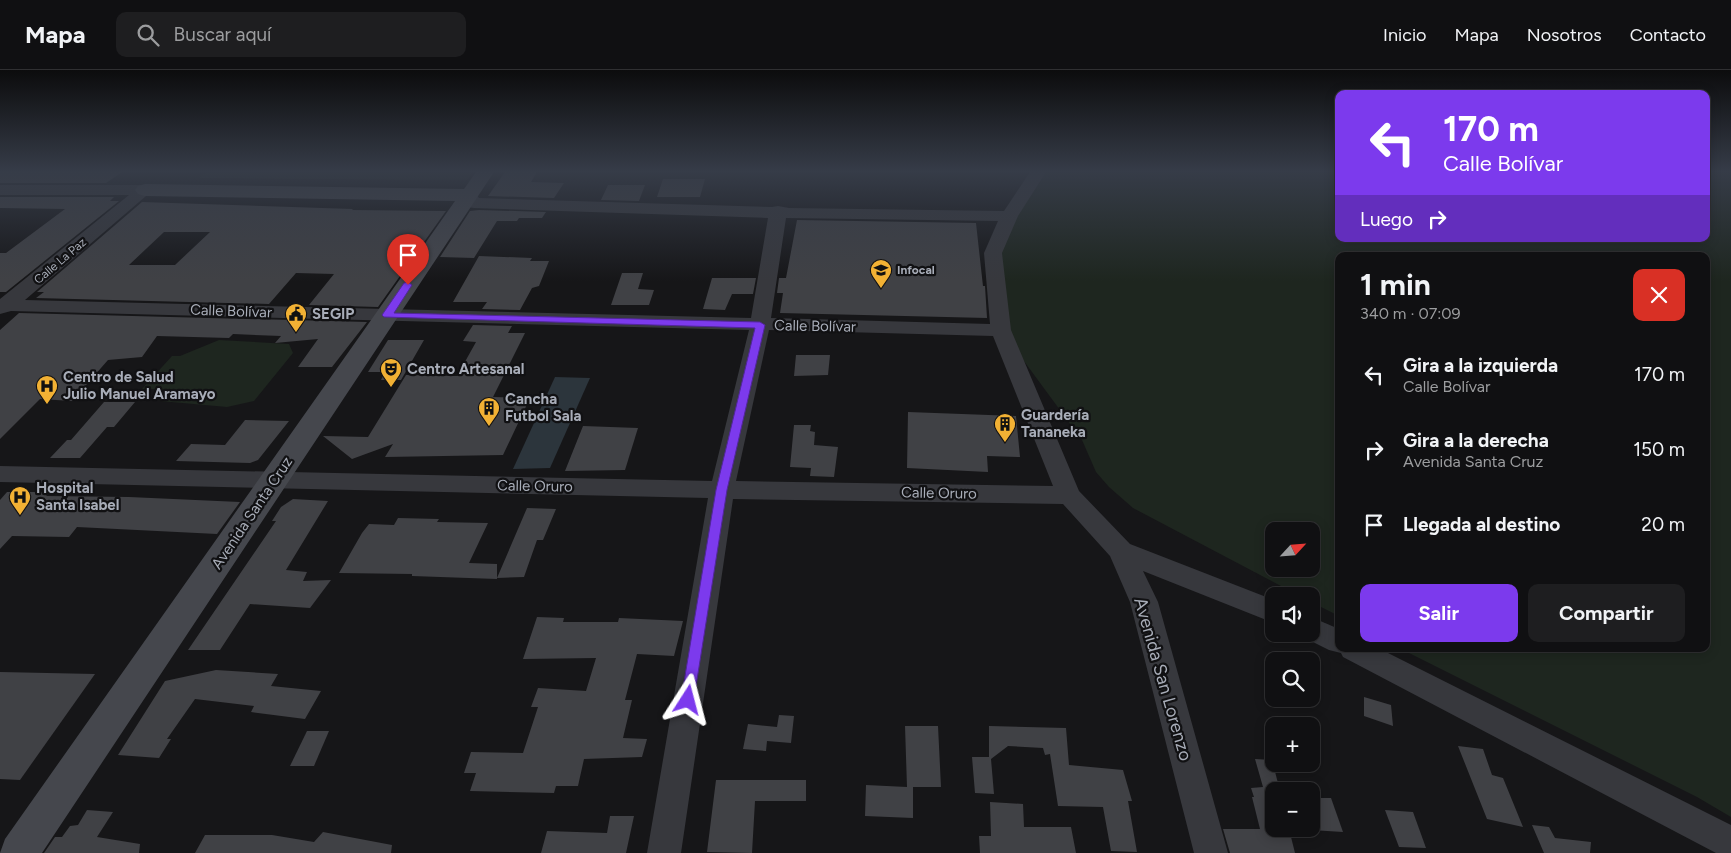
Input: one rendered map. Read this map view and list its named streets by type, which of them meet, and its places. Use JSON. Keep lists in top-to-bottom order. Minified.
{"streets":{"main road":["Avenida Santa Cruz"],"street":["Calle La Paz","Calle Bolívar","Calle Oruro","Avenida San Lorenzo"]},"crossings":[["Calle La Paz","Calle Bolívar"],["Calle Bolívar","Avenida Santa Cruz"],["Calle Oruro","Avenida Santa Cruz"],["Calle Oruro","Avenida San Lorenzo"]],"places":{"school or university":["Infocal"],"public building":["SEGIP"],"theatre":["Centro Artesanal"],"hospital":["Centro de Salud Julio Manuel Aramayo","Hospital Santa Isabel"],"building":["Cancha Futbol Sala","Guardería Tananeka"]},"north":"top right","page":{"header":"Mapa","search":"Buscar aquí","nav":["Inicio","Mapa","Nosotros","Contacto"],"turn":["170 m","Calle Bolívar"],"then":"Luego","heading":["1 min","340 m · 07:09"],"list":[{"name":"Gira a la izquierda","note":"Calle Bolívar","value":"170 m"},{"name":"Gira a la derecha","note":"Avenida Santa Cruz","value":"150 m"},{"name":"Llegada al destino","value":"20 m"}],"map_buttons":["+","−"],"buttons":["Salir","Compartir"]}}
